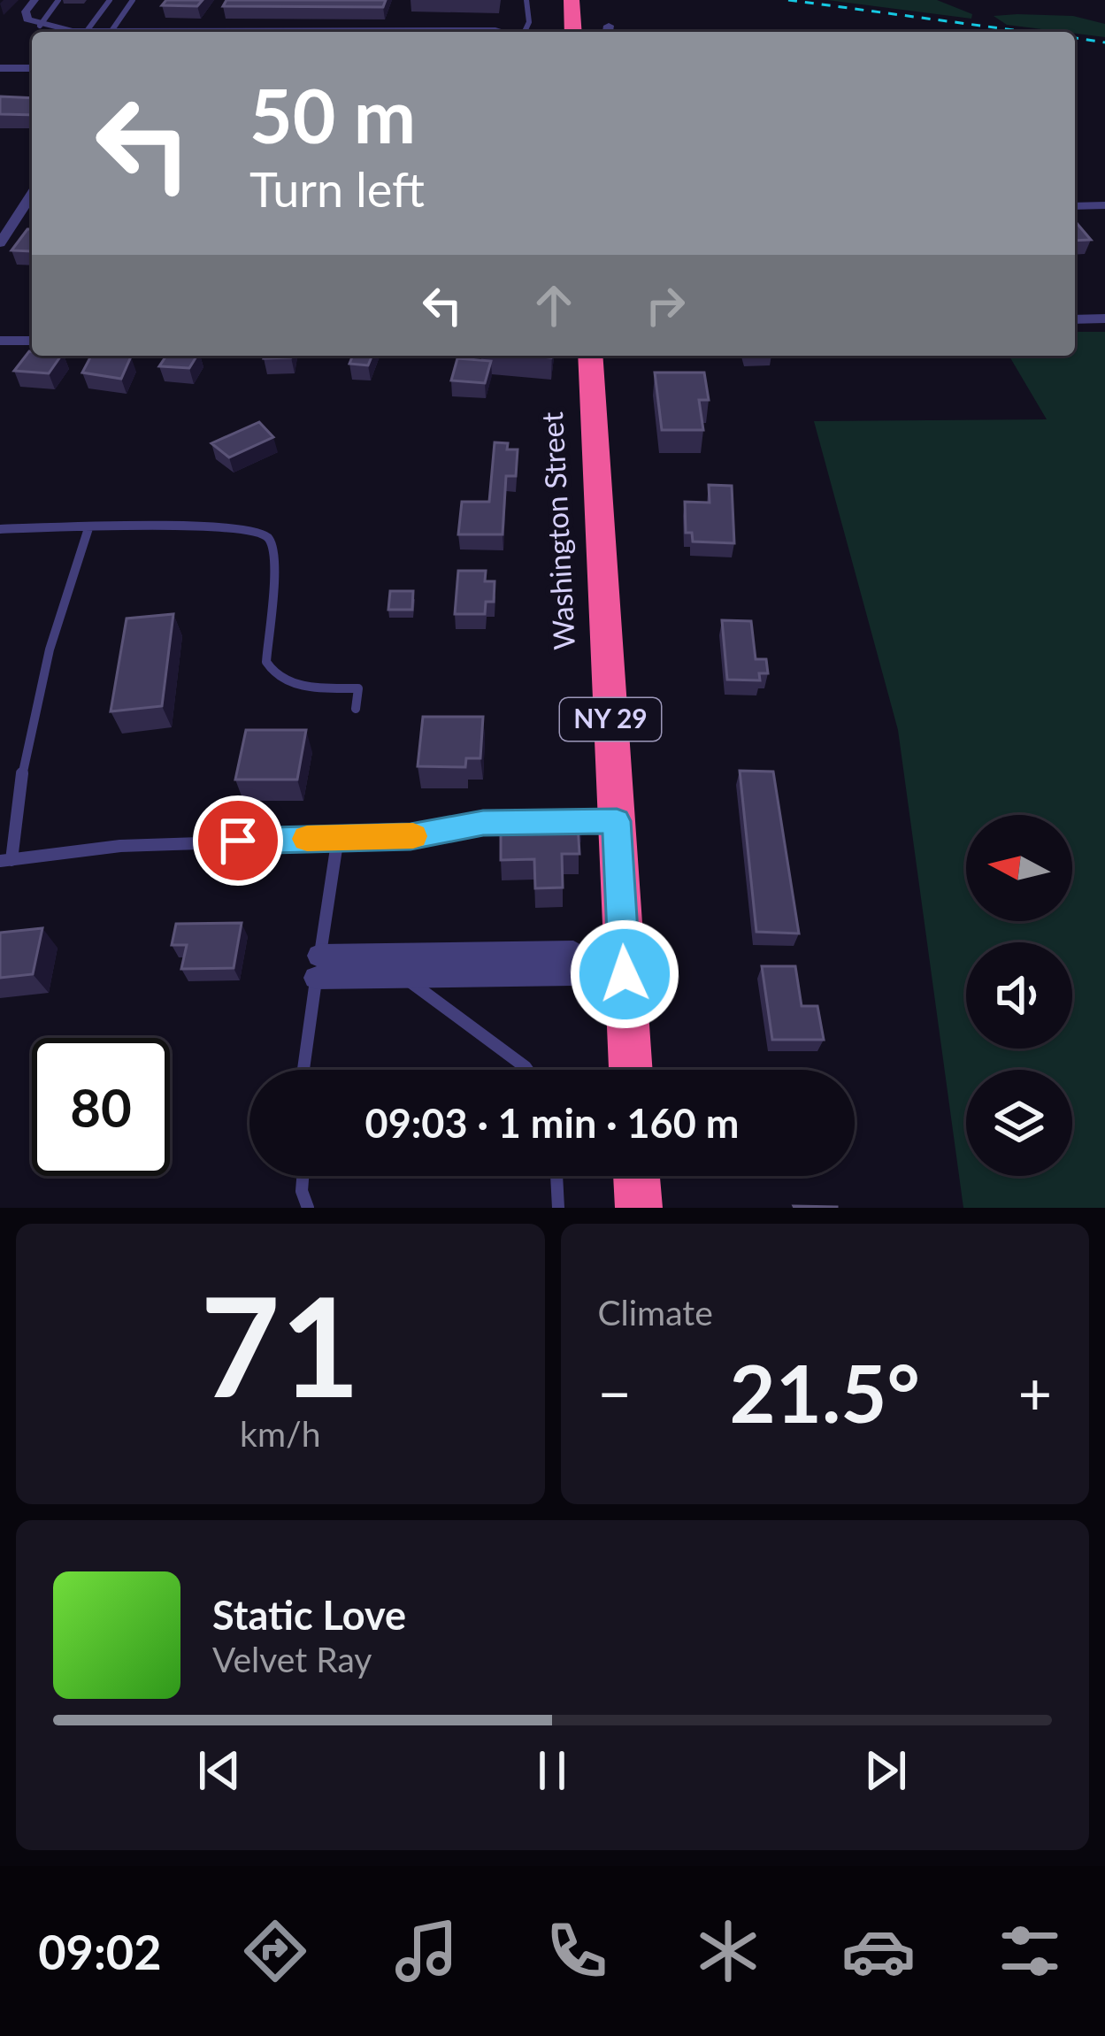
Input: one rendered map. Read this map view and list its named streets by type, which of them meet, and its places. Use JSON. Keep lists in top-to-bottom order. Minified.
{"streets":{"highway":["Washington Street","NY 29"]},"north":"left","page":{"turn":["50 m","Turn left"],"limit":"80","trip":"09:03 · 1 min · 160 m","tile":[["71","km/h"],"Climate"],"heat":["−","21.5°","+"],"song":["Static Love","Velvet Ray"],"tabs":"09:02"}}
